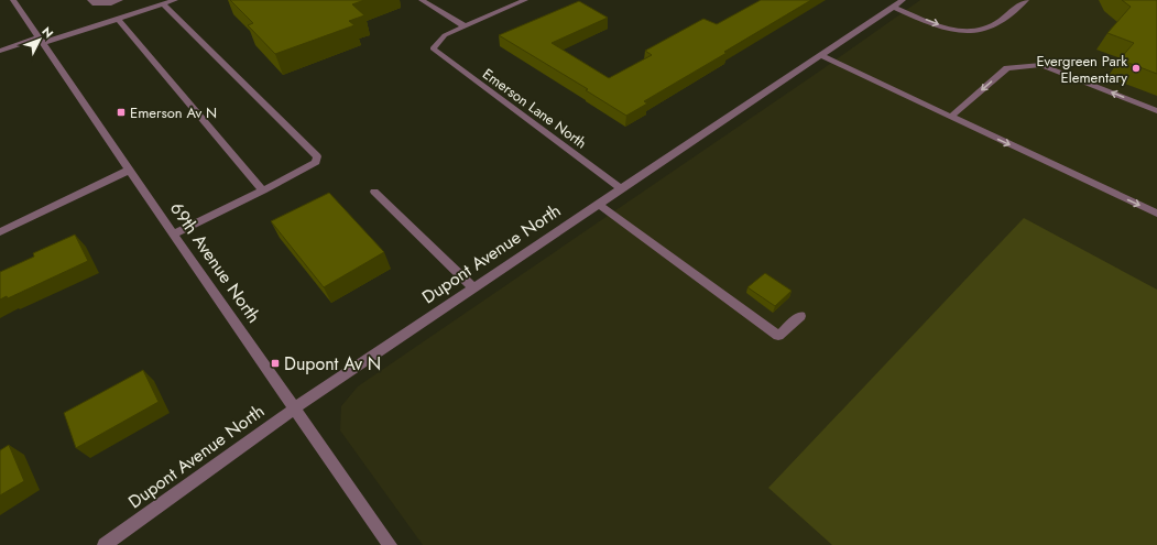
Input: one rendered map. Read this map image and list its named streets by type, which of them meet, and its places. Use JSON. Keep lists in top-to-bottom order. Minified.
{"streets":{"street":["Emerson Lane North","Dupont Avenue North","69th Avenue North"]},"crossings":[["Emerson Lane North","Dupont Avenue North"],["Dupont Avenue North","69th Avenue North"]],"places":{"other":["Evergreen Park Elementary"],"transit":["Emerson Av N","Dupont Av N"]},"north":"top right"}
